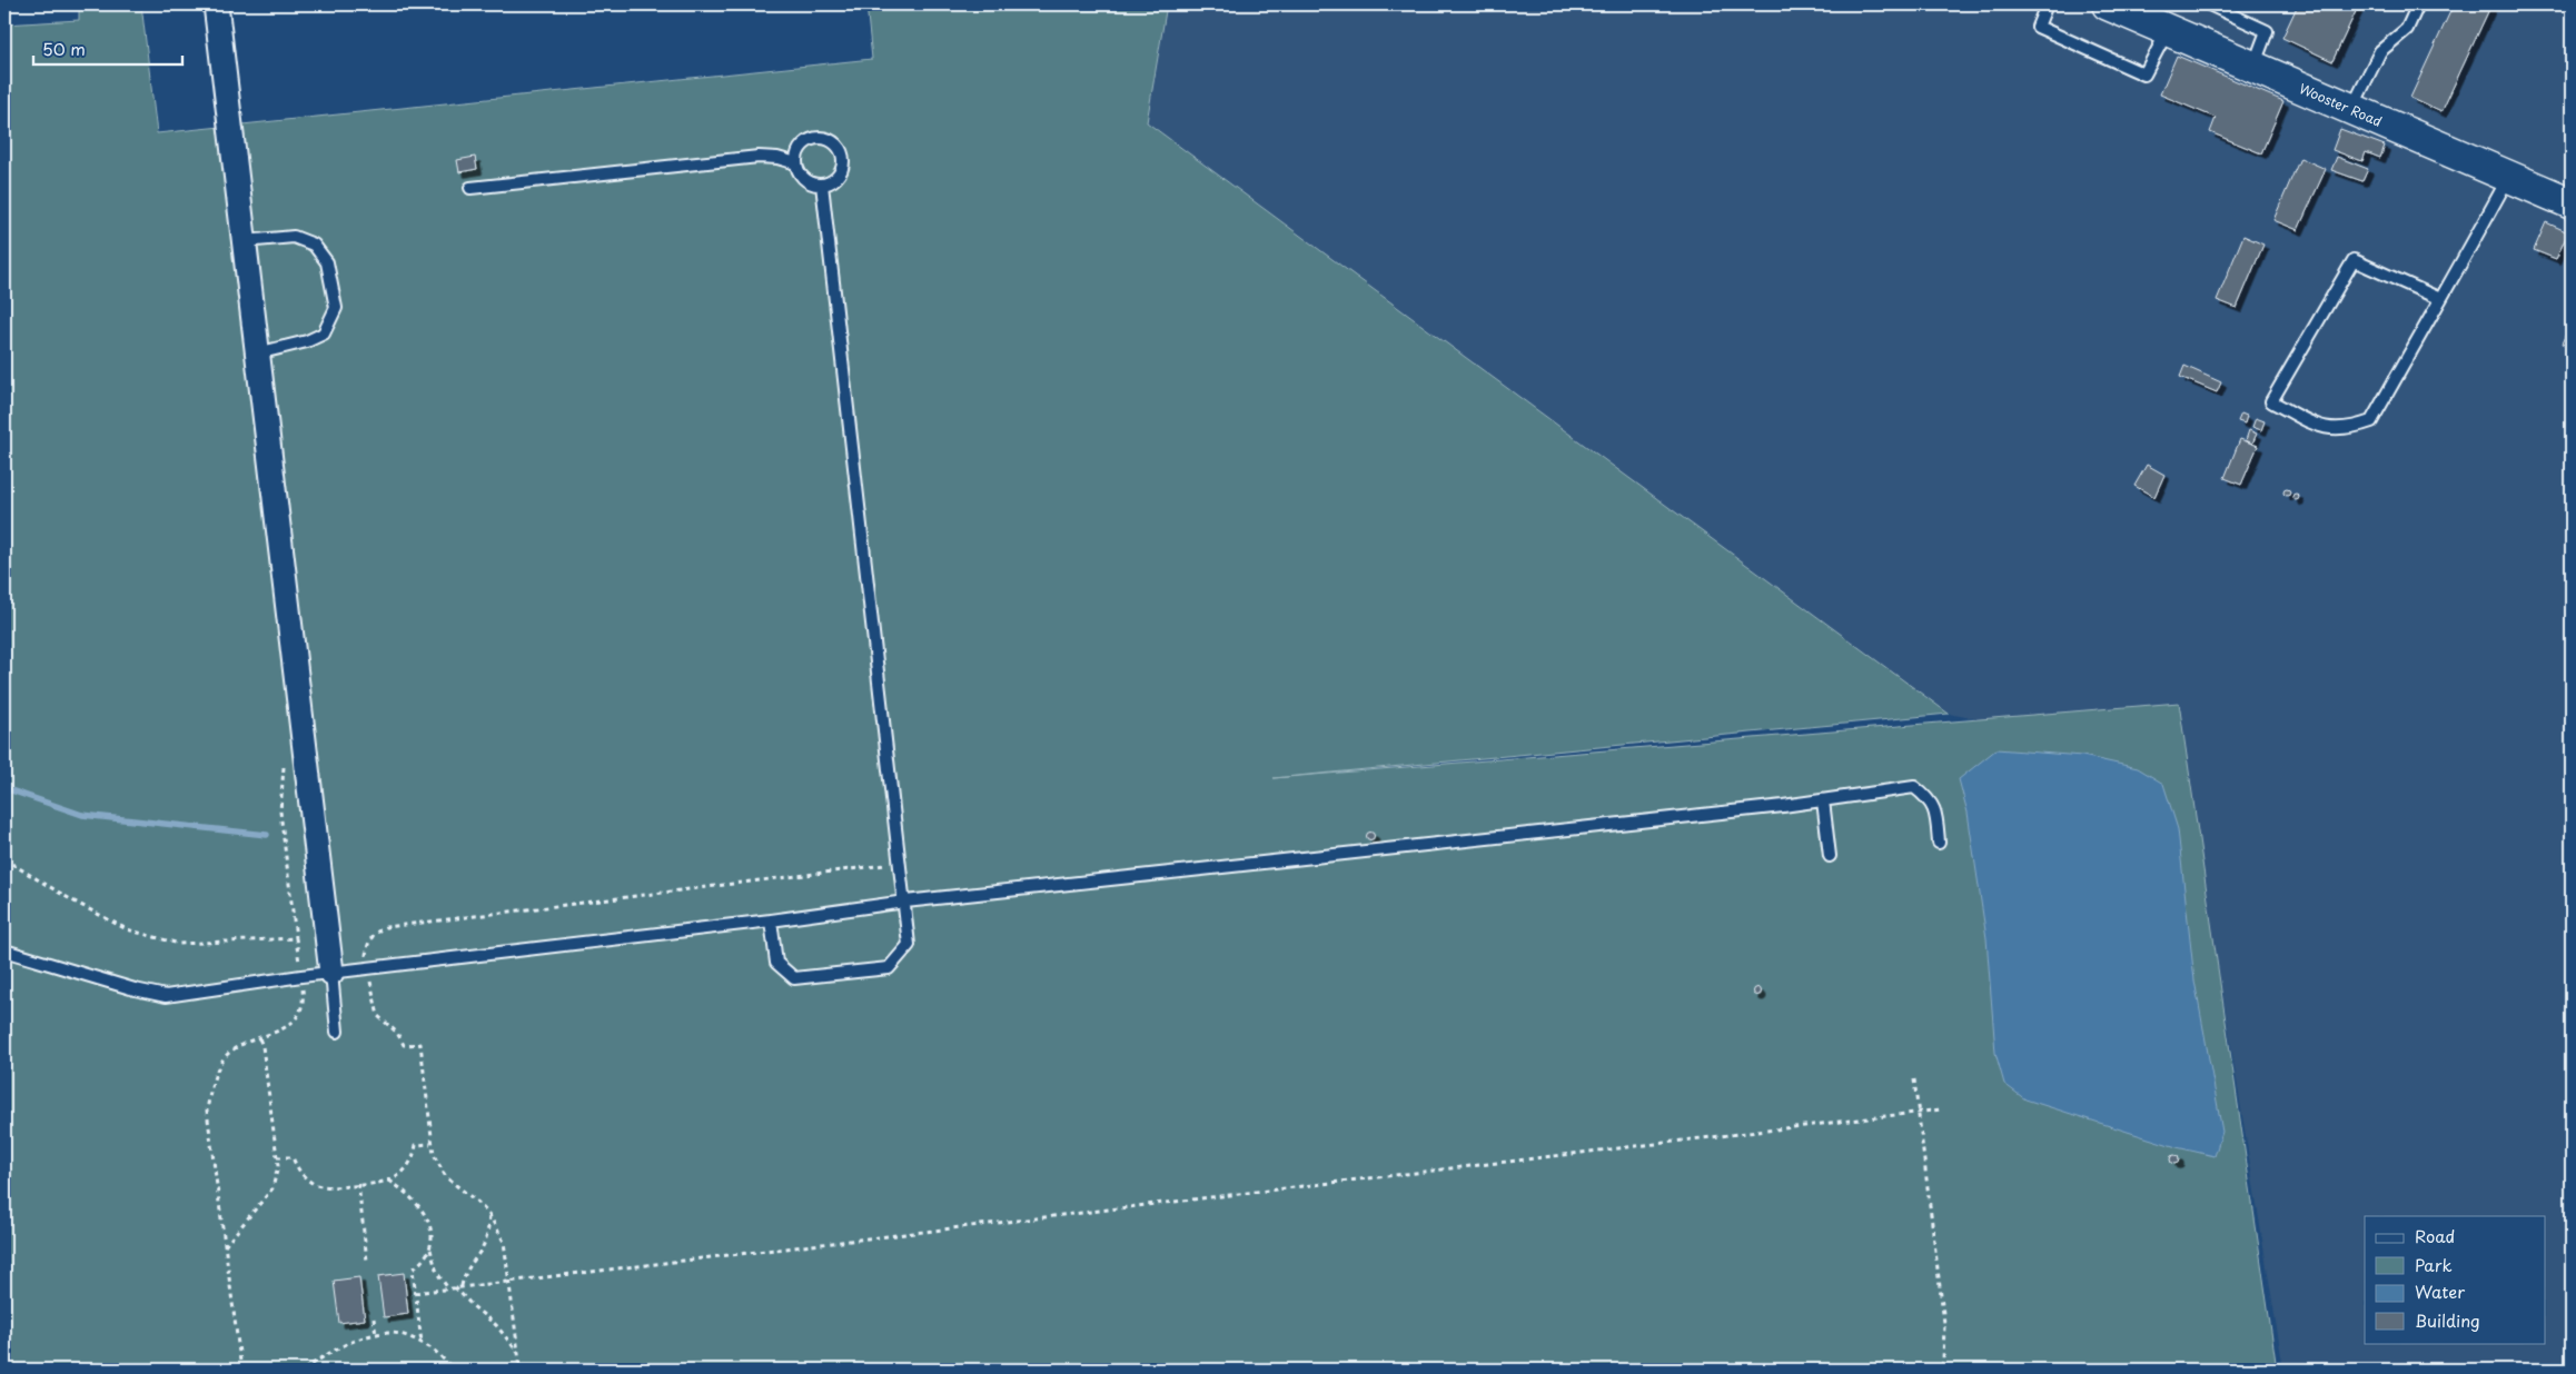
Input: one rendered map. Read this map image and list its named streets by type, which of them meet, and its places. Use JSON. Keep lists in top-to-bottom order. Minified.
{"streets":{"street":["Wooster Road"]},"legend":["Road","Park","Water","Building"],"scale_bar":"50 m"}
